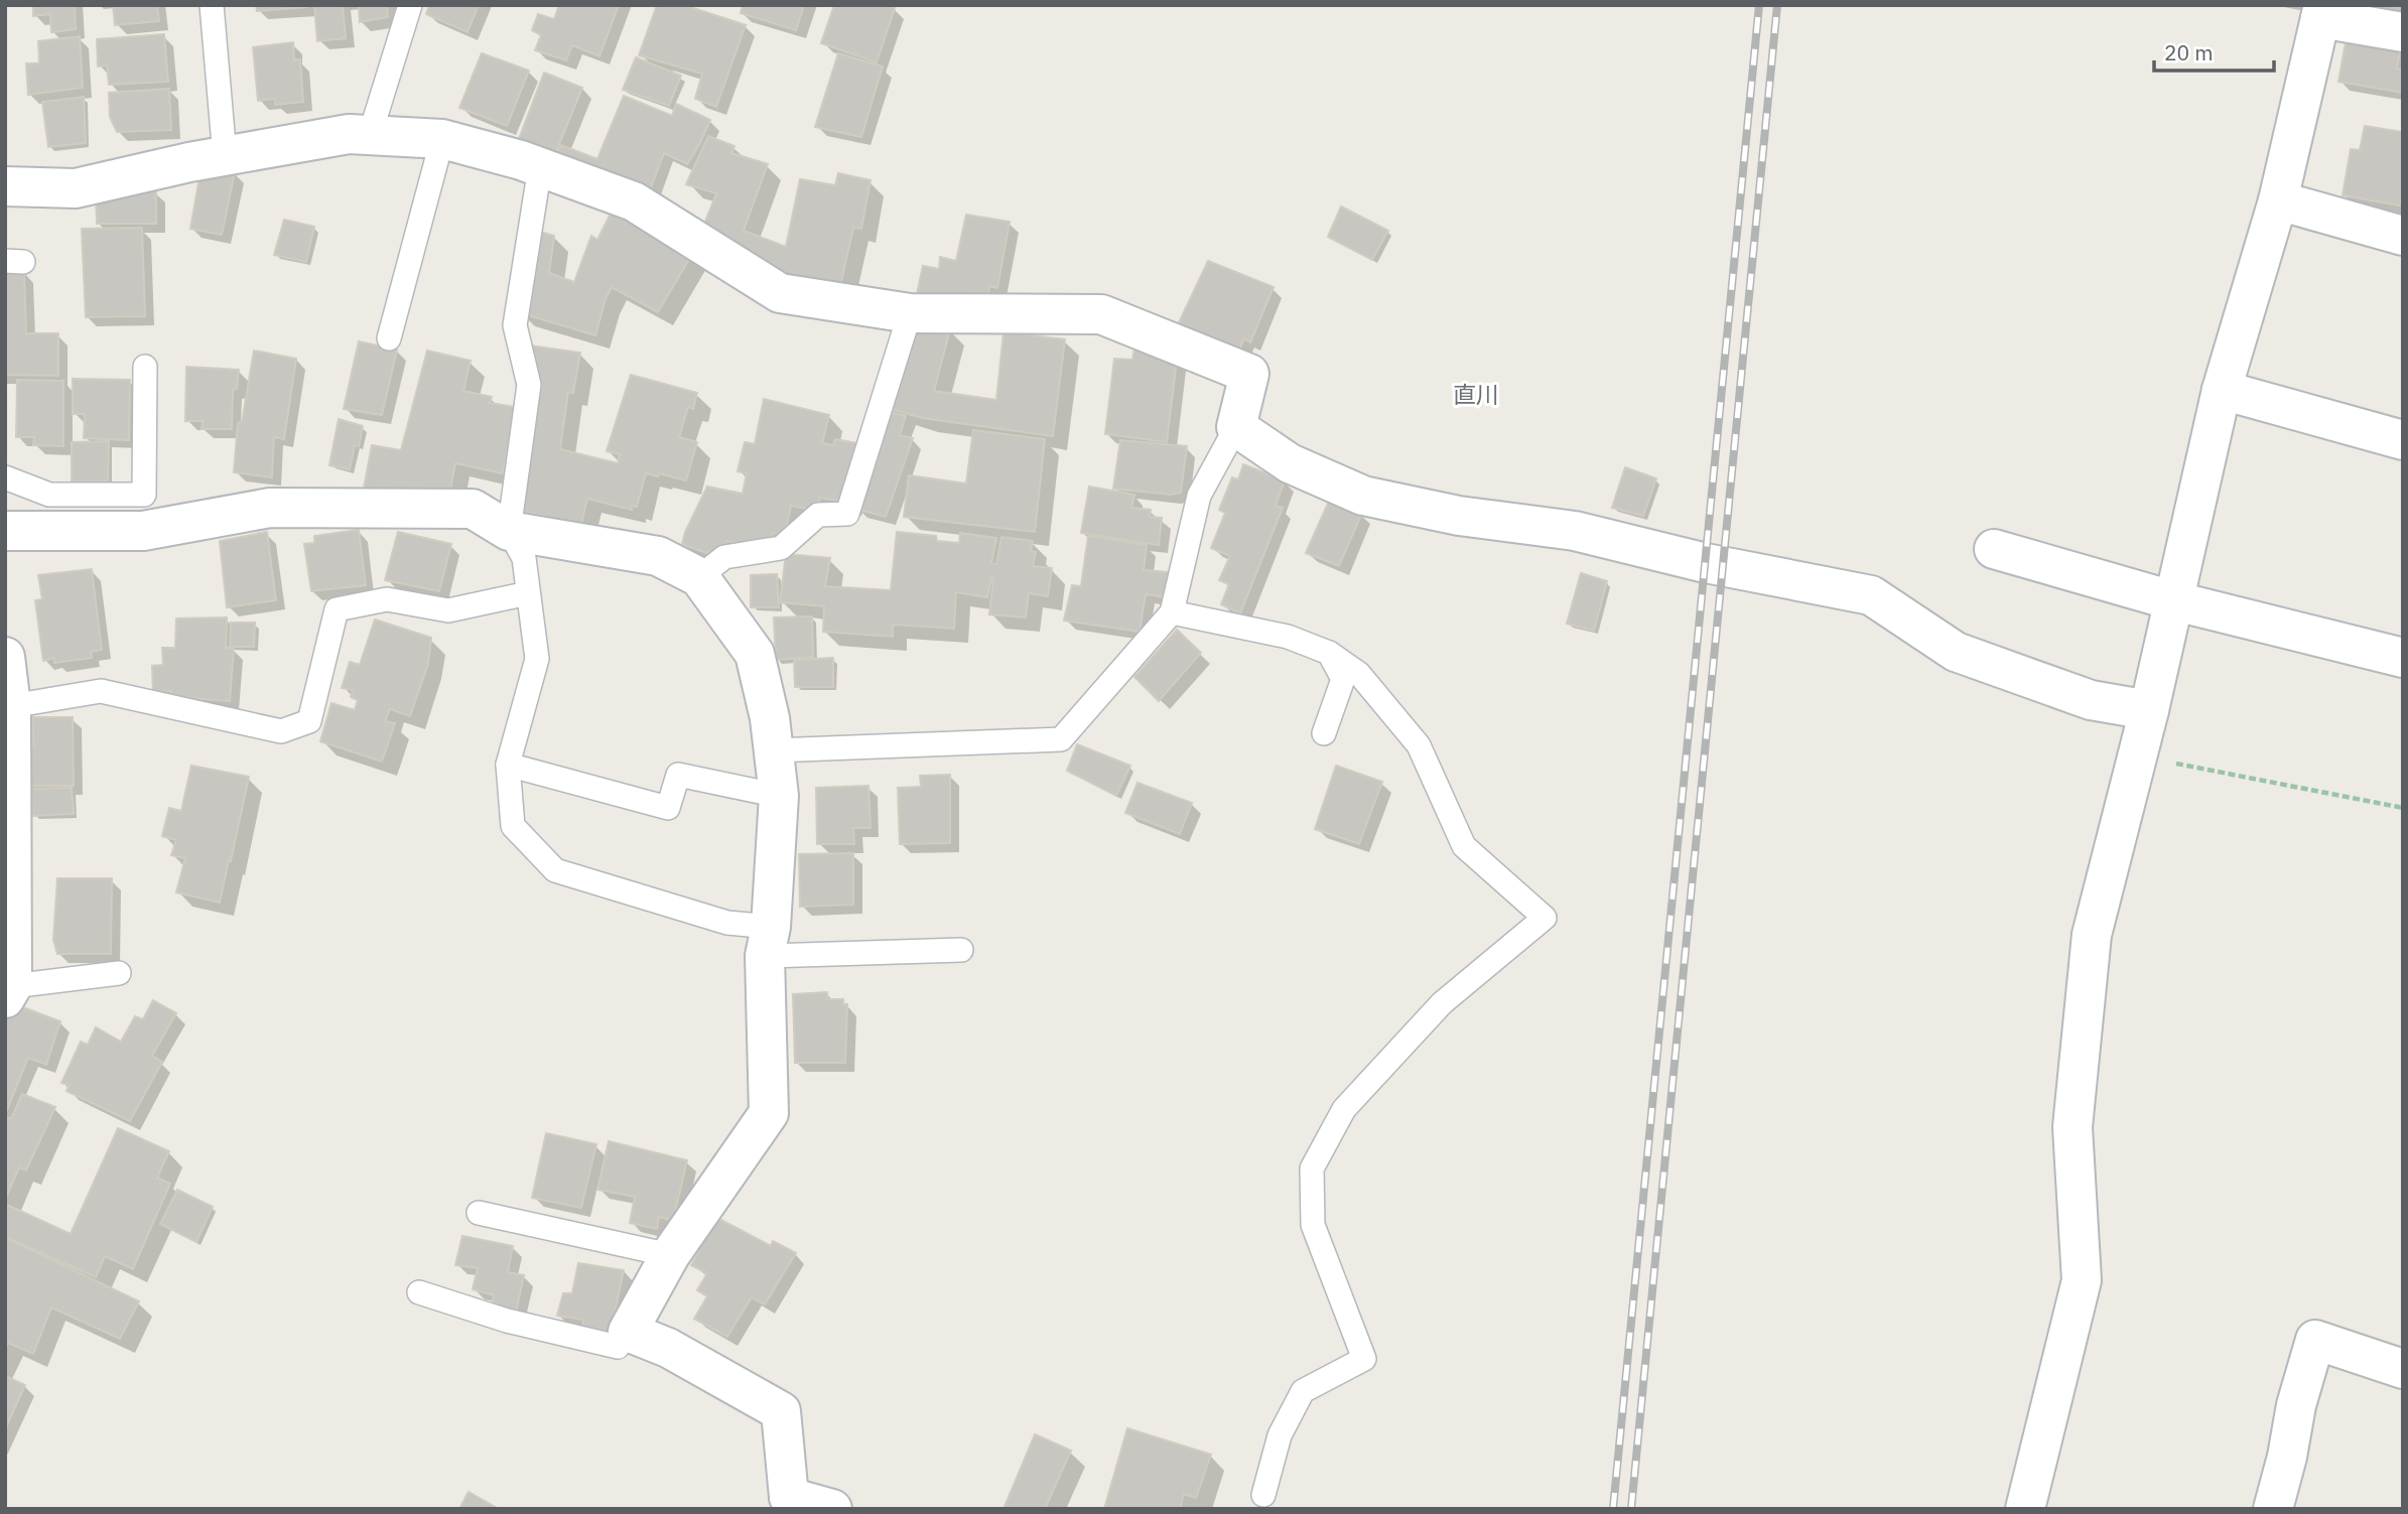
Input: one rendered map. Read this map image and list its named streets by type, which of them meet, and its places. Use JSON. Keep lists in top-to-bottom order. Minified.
{"districts":["直川"],"scale_bar":"20 m"}
